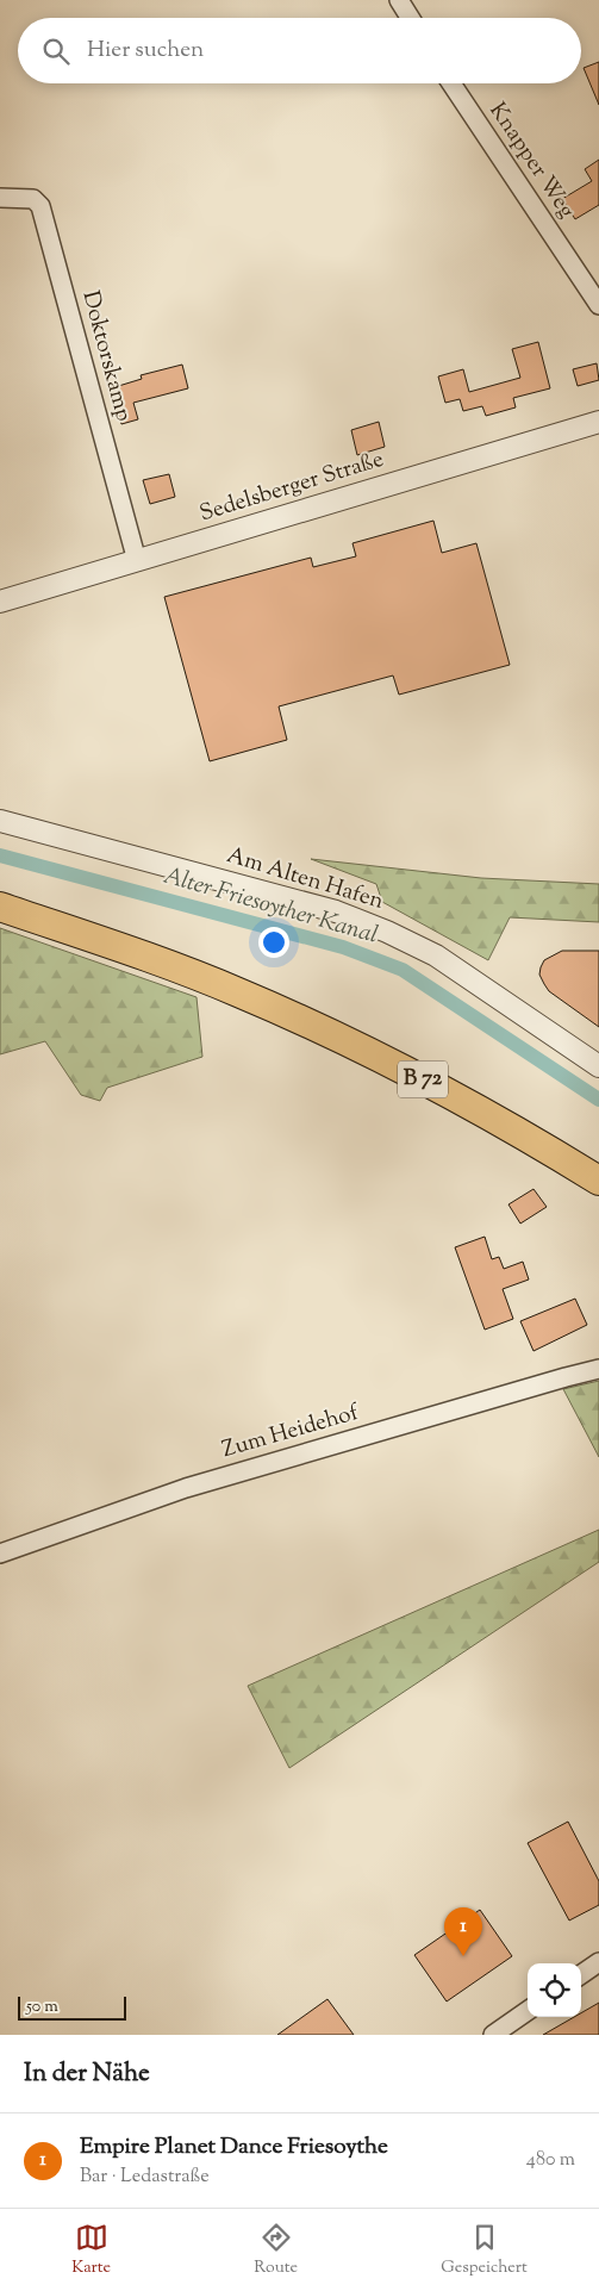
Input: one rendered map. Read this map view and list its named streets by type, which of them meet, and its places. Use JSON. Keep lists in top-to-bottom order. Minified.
{"streets":{"highway":["B 72"],"street":["Knapper Weg","Doktorskamp","Sedelsberger Straße","Am Alten Hafen","Zum Heidehof"]},"crossings":[["Doktorskamp","Sedelsberger Straße"]],"water":["Alter Friesoyther Kanal"],"scale_bar":"50 m","page":{"search":"Hier suchen","pins":"1","scale":"50 m","heading":"In der Nähe","list":[{"mark":"1","name":"Empire Planet Dance Friesoythe","note":"Bar · Ledastraße","value":"480 m"}],"nav":["Karte","Route","Gespeichert"]}}
